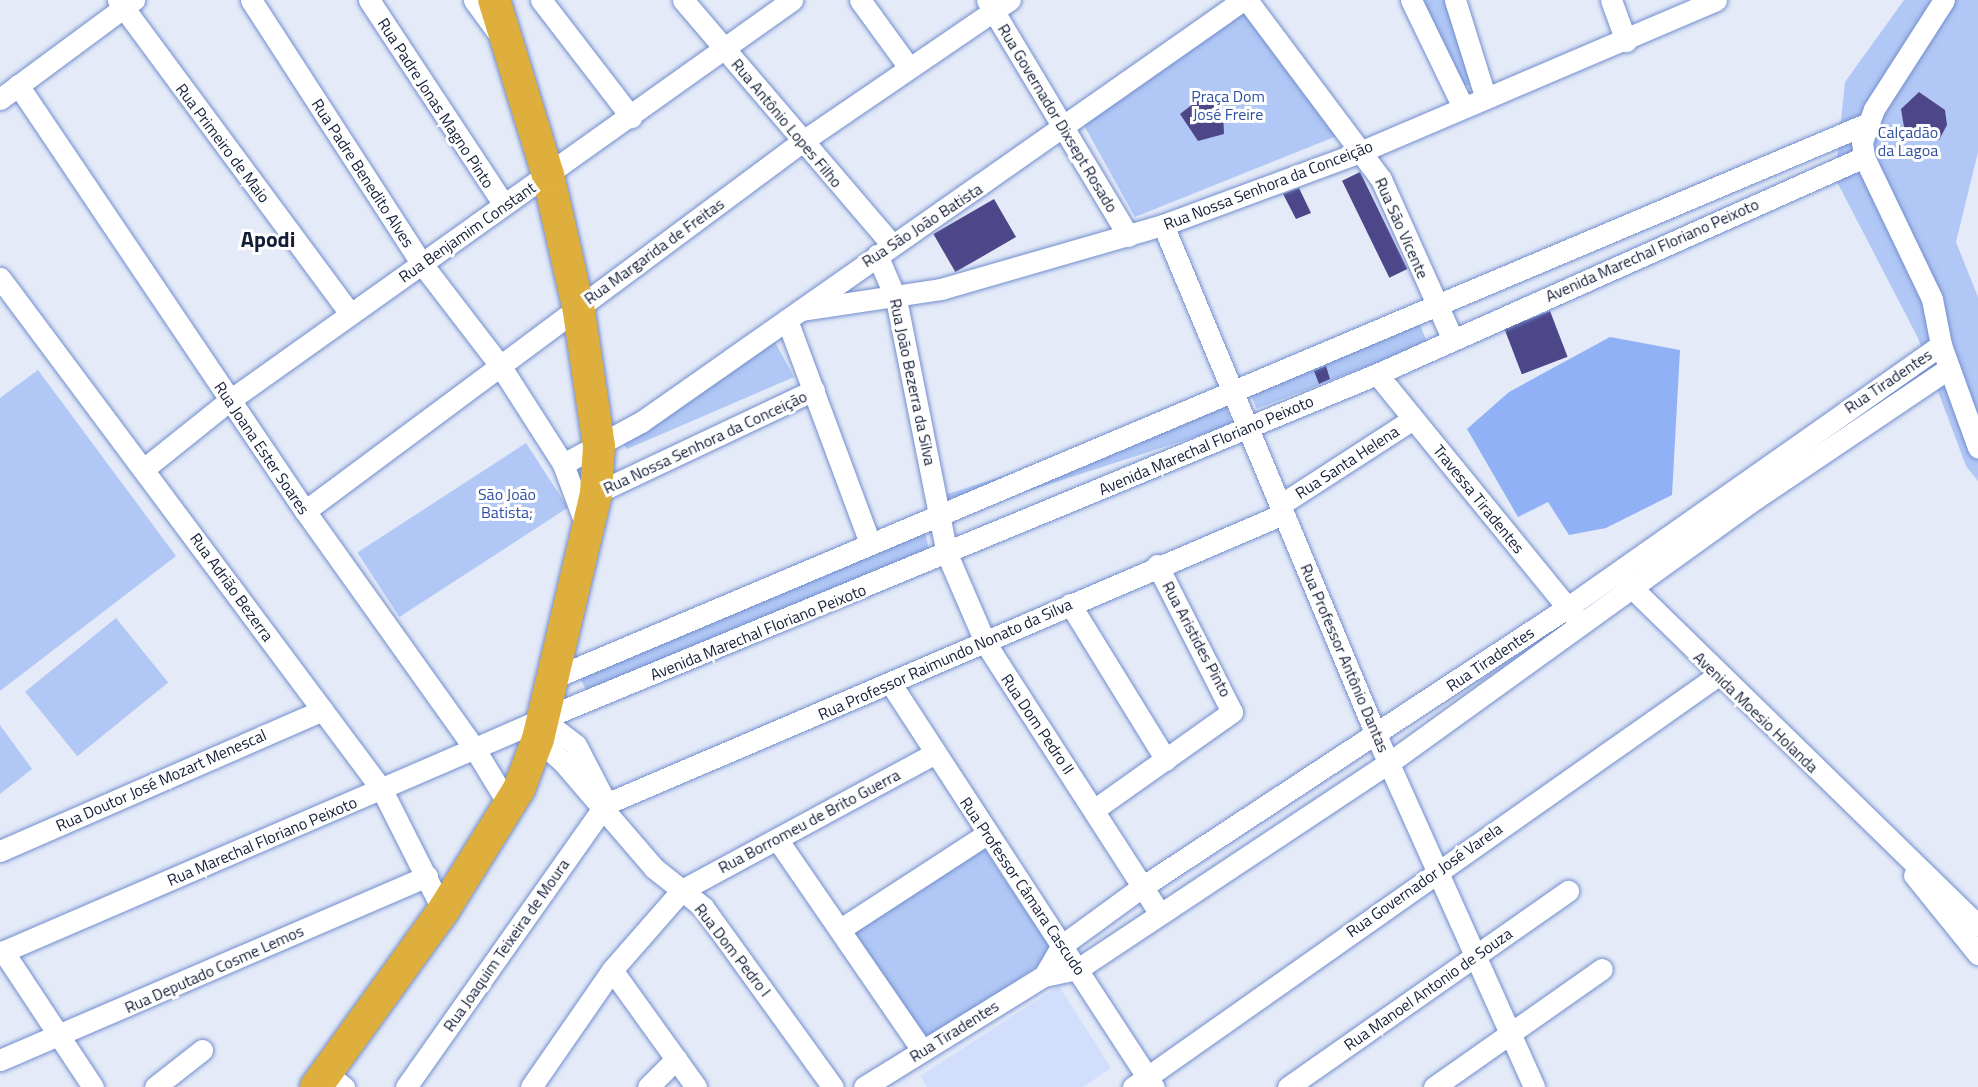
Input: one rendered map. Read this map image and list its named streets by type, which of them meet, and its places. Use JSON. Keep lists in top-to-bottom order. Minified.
{"streets":{"street":["Rua Padre Jonas Magno Pinto","Rua Governador Dixsept Rosado","Rua Antônio Lopes Filho","Rua Primeiro de Maio","Rua Padre Benedito Alves","Rua Nossa Senhora da Conceição","Rua São João Batista","Rua São Vicente","Rua Benjamim Constant","Avenida Marechal Floriano Peixoto","Rua Margarida de Freitas","Rua Tiradentes","Rua João Bezerra da Silva","Rua Joana Ester Soares","Rua Santa Helena","Travessa Tiradentes","Rua Adrião Bezerra","Rua Aristides Pinto","Rua Professor Antônio Dantas","Rua Professor Raimundo Nonato da Silva","Avenida Moesio Holanda","Rua Dom Pedro II","Rua Doutor José Mozart Menescal","Rua Borromeu de Brito Guerra","Rua Marechal Floriano Peixoto","Rua Governador José Varela","Rua Professor Câmara Cascudo","Rua Joaquim Teixeira de Moura","Rua Dom Pedro I","Rua Deputado Cosme Lemos","Rua Manoel Antonio de Souza"]},"crossings":[["Rua Padre Jonas Magno Pinto","Rua Benjamim Constant"],["Rua Governador Dixsept Rosado","Rua Nossa Senhora da Conceição"],["Rua Governador Dixsept Rosado","Rua São João Batista"],["Rua Governador Dixsept Rosado","Rua Margarida de Freitas"],["Rua Antônio Lopes Filho","Rua São João Batista"],["Rua Antônio Lopes Filho","Rua Benjamim Constant"],["Rua Antônio Lopes Filho","Rua Margarida de Freitas"],["Rua Antônio Lopes Filho","Rua João Bezerra da Silva"],["Rua Primeiro de Maio","Rua Benjamim Constant"],["Rua Padre Benedito Alves","Rua São João Batista"],["Rua Padre Benedito Alves","Rua Benjamim Constant"],["Rua Padre Benedito Alves","Rua Margarida de Freitas"],["Rua Nossa Senhora da Conceição","Rua São João Batista"],["Rua Nossa Senhora da Conceição","Rua São Vicente"],["Rua Nossa Senhora da Conceição","Rua João Bezerra da Silva"],["Rua Nossa Senhora da Conceição","Rua Professor Antônio Dantas"],["Rua São João Batista","Rua São Vicente"],["Rua São João Batista","Rua João Bezerra da Silva"],["Rua São Vicente","Avenida Marechal Floriano Peixoto"],["Rua Benjamim Constant","Rua Joana Ester Soares"],["Rua Benjamim Constant","Rua Adrião Bezerra"],["Avenida Marechal Floriano Peixoto","Rua João Bezerra da Silva"],["Avenida Marechal Floriano Peixoto","Travessa Tiradentes"],["Avenida Marechal Floriano Peixoto","Rua Professor Antônio Dantas"],["Avenida Marechal Floriano Peixoto","Rua Dom Pedro II"],["Avenida Marechal Floriano Peixoto","Rua Marechal Floriano Peixoto"],["Avenida Marechal Floriano Peixoto","Rua Dom Pedro I"],["Rua Margarida de Freitas","Rua Joana Ester Soares"],["Rua Tiradentes","Travessa Tiradentes"],["Rua Tiradentes","Rua Professor Antônio Dantas"],["Rua Tiradentes","Avenida Moesio Holanda"],["Rua Tiradentes","Rua Dom Pedro II"],["Rua Tiradentes","Rua Professor Câmara Cascudo"],["Rua João Bezerra da Silva","Rua Dom Pedro II"],["Rua Joana Ester Soares","Rua Marechal Floriano Peixoto"],["Rua Santa Helena","Travessa Tiradentes"],["Rua Santa Helena","Rua Professor Antônio Dantas"],["Rua Santa Helena","Rua Professor Raimundo Nonato da Silva"],["Rua Adrião Bezerra","Rua Doutor José Mozart Menescal"],["Rua Adrião Bezerra","Rua Marechal Floriano Peixoto"],["Rua Adrião Bezerra","Rua Deputado Cosme Lemos"],["Rua Aristides Pinto","Rua Professor Raimundo Nonato da Silva"],["Rua Professor Antônio Dantas","Rua Professor Raimundo Nonato da Silva"],["Rua Professor Antônio Dantas","Rua Governador José Varela"],["Rua Professor Antônio Dantas","Rua Manoel Antonio de Souza"],["Rua Professor Raimundo Nonato da Silva","Rua Dom Pedro II"],["Rua Professor Raimundo Nonato da Silva","Rua Professor Câmara Cascudo"],["Rua Professor Raimundo Nonato da Silva","Rua Joaquim Teixeira de Moura"],["Rua Professor Raimundo Nonato da Silva","Rua Dom Pedro I"],["Avenida Moesio Holanda","Rua Governador José Varela"],["Rua Borromeu de Brito Guerra","Rua Professor Câmara Cascudo"],["Rua Borromeu de Brito Guerra","Rua Dom Pedro I"],["Rua Marechal Floriano Peixoto","Rua Dom Pedro I"],["Rua Governador José Varela","Rua Professor Câmara Cascudo"],["Rua Joaquim Teixeira de Moura","Rua Dom Pedro I"]],"districts":["Apodi"],"parks":["Praça Dom José Freire","Calçadão da Lagoa","São João Batista;"]}
